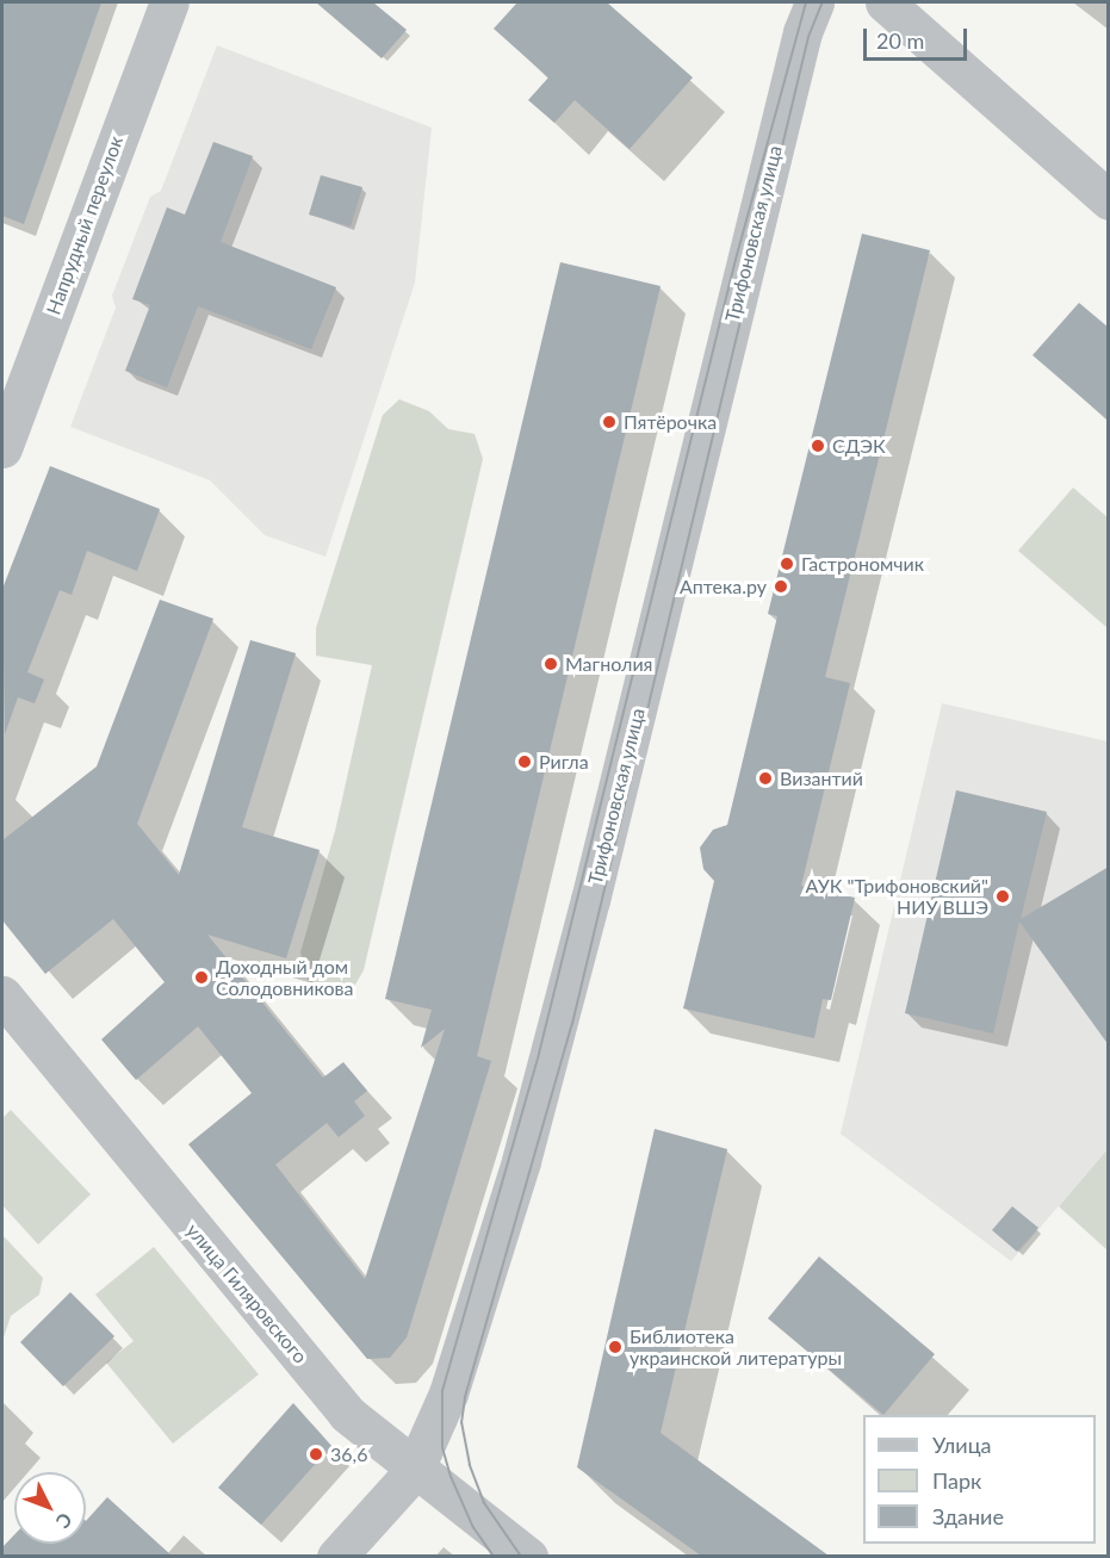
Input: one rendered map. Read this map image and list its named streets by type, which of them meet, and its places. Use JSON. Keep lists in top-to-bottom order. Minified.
{"streets":{"street":["Напрудный переулок","Трифоновская улица","улица Гиляровского"]},"crossings":[["Трифоновская улица","улица Гиляровского"]],"places":["Пятёрочка","СДЭК","Гастрономчик","Аптека.ру","Магнолия","Ригла","Византий","АУК \"Трифоновский\" НИУ ВШЭ","Доходный дом Солодовникова","Библиотека украинской литературы","36,6"],"legend":["Улица","Парк","Здание"],"scale_bar":"20 m","north":"bottom right"}
